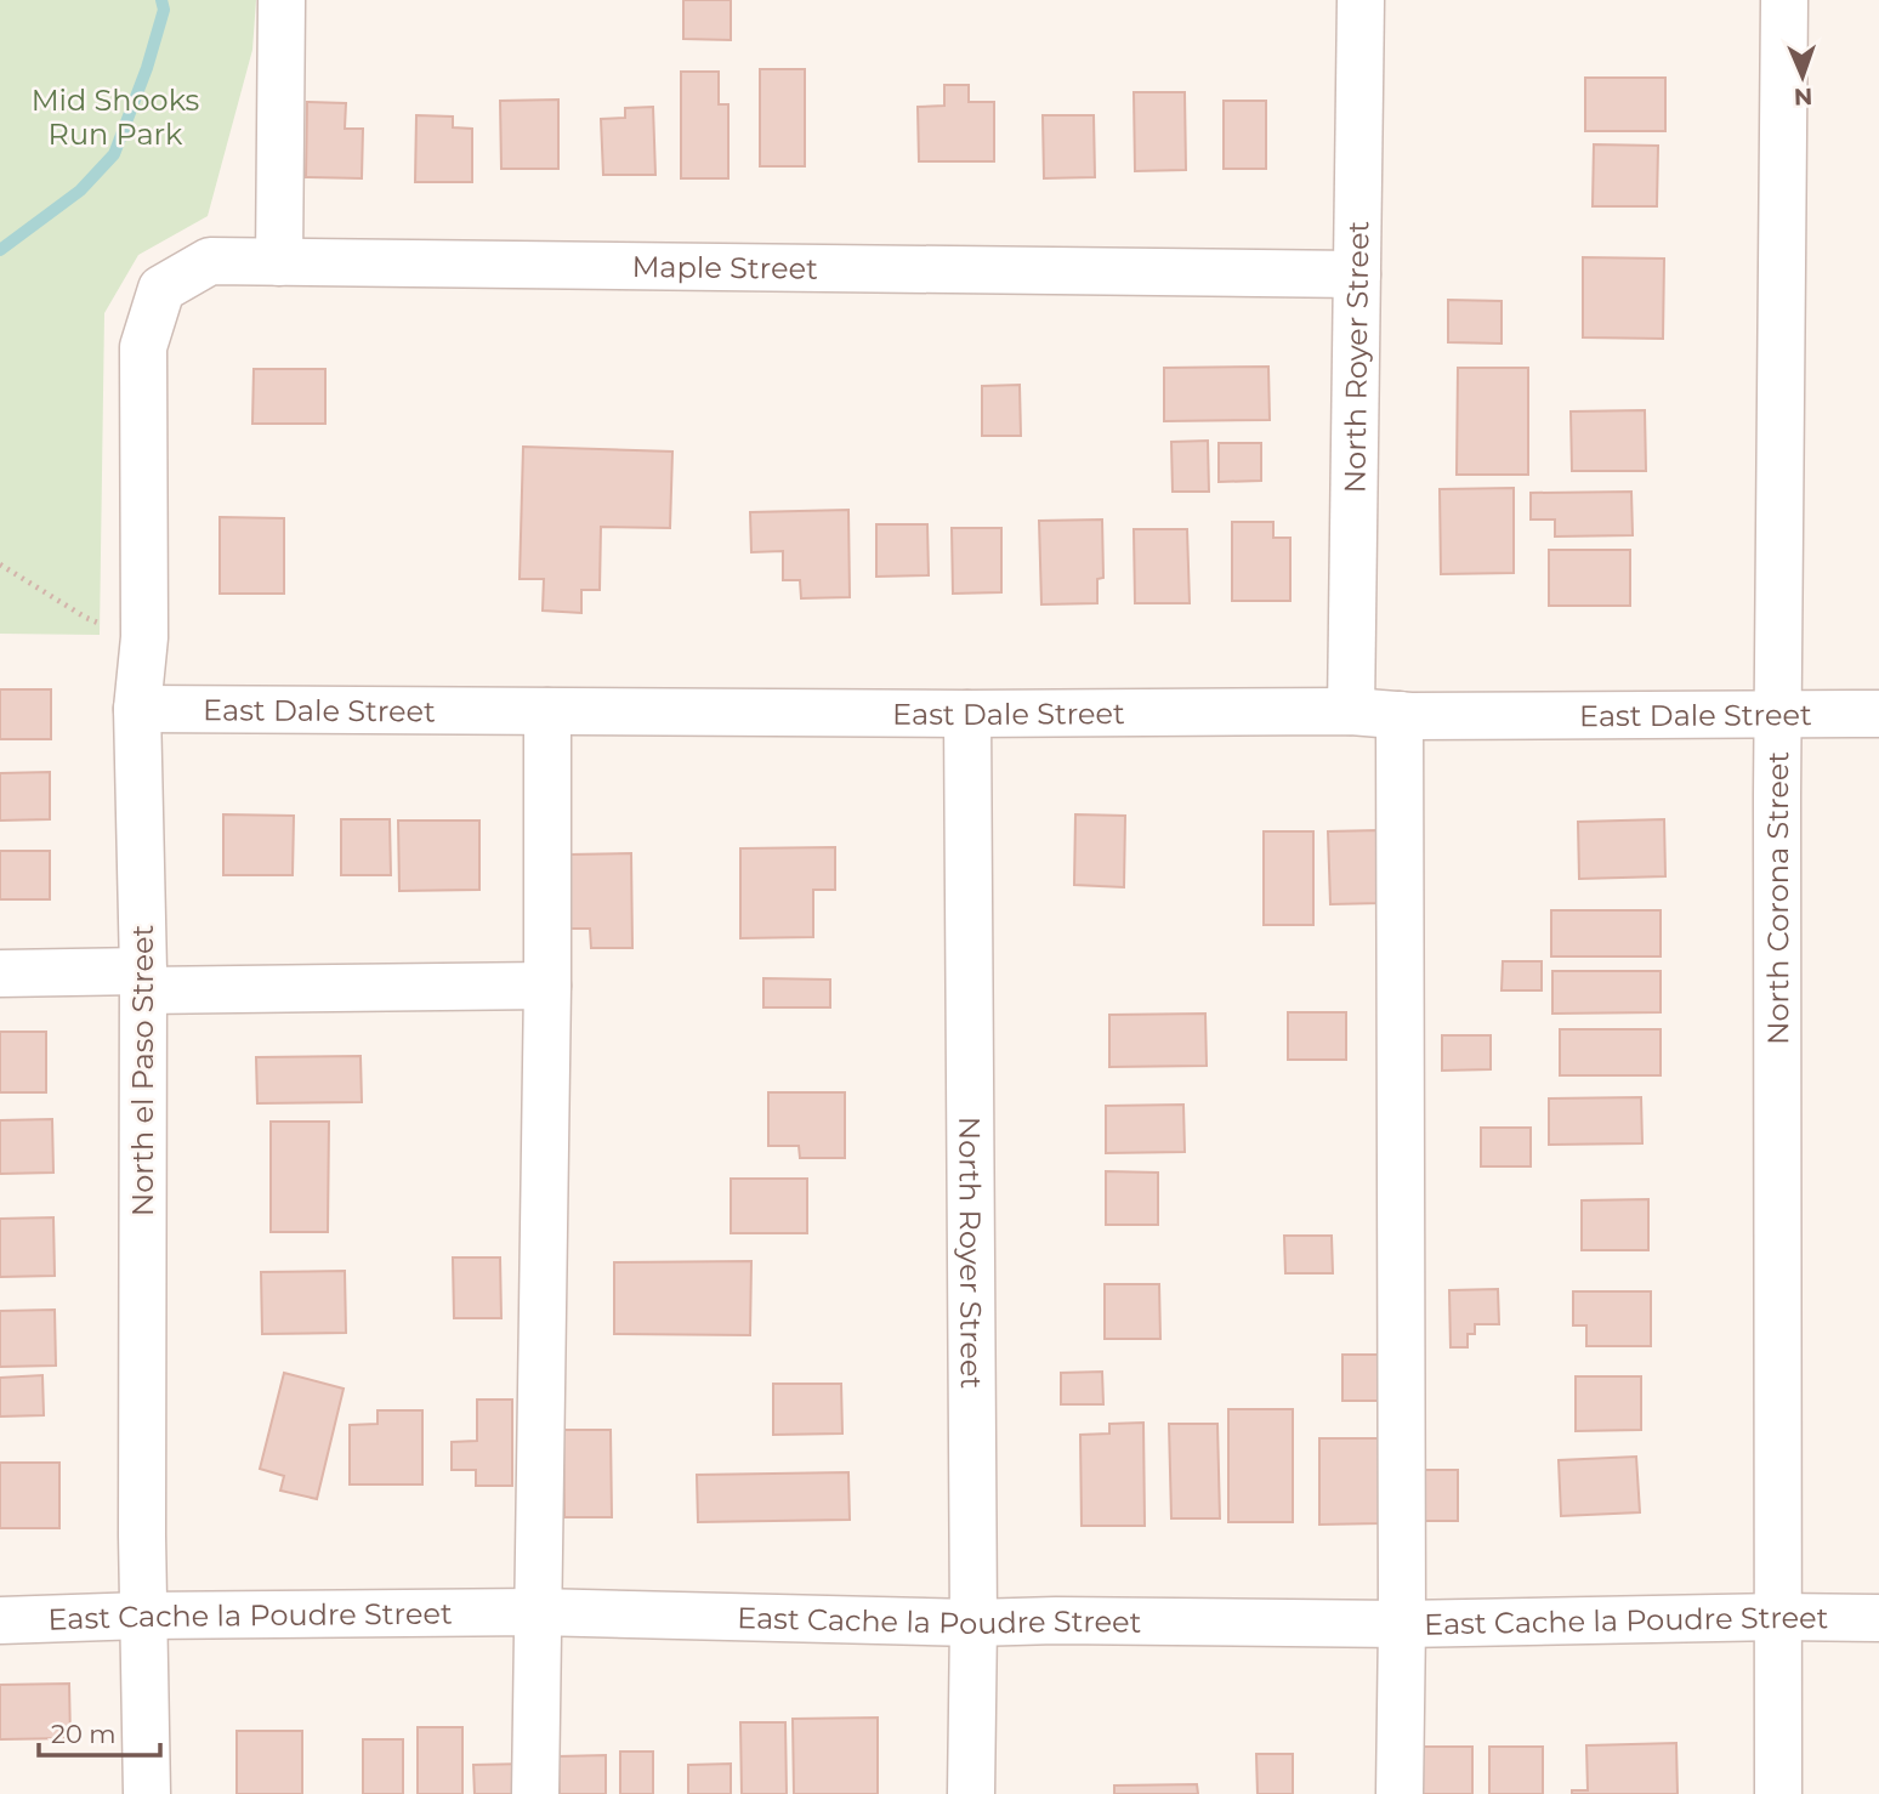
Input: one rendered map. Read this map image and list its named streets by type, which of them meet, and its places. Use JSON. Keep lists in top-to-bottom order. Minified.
{"streets":{"street":["Maple Street","North Royer Street","East Dale Street","North Corona Street","North el Paso Street","East Cache la Poudre Street"]},"crossings":[["Maple Street","North Royer Street"],["Maple Street","North el Paso Street"],["North Royer Street","East Dale Street"],["North Royer Street","East Cache la Poudre Street"],["East Dale Street","North Corona Street"],["East Dale Street","North el Paso Street"],["North Corona Street","East Cache la Poudre Street"],["North el Paso Street","East Cache la Poudre Street"]],"parks":["Mid Shooks Run Park"],"scale_bar":"20 m","north":"bottom"}
